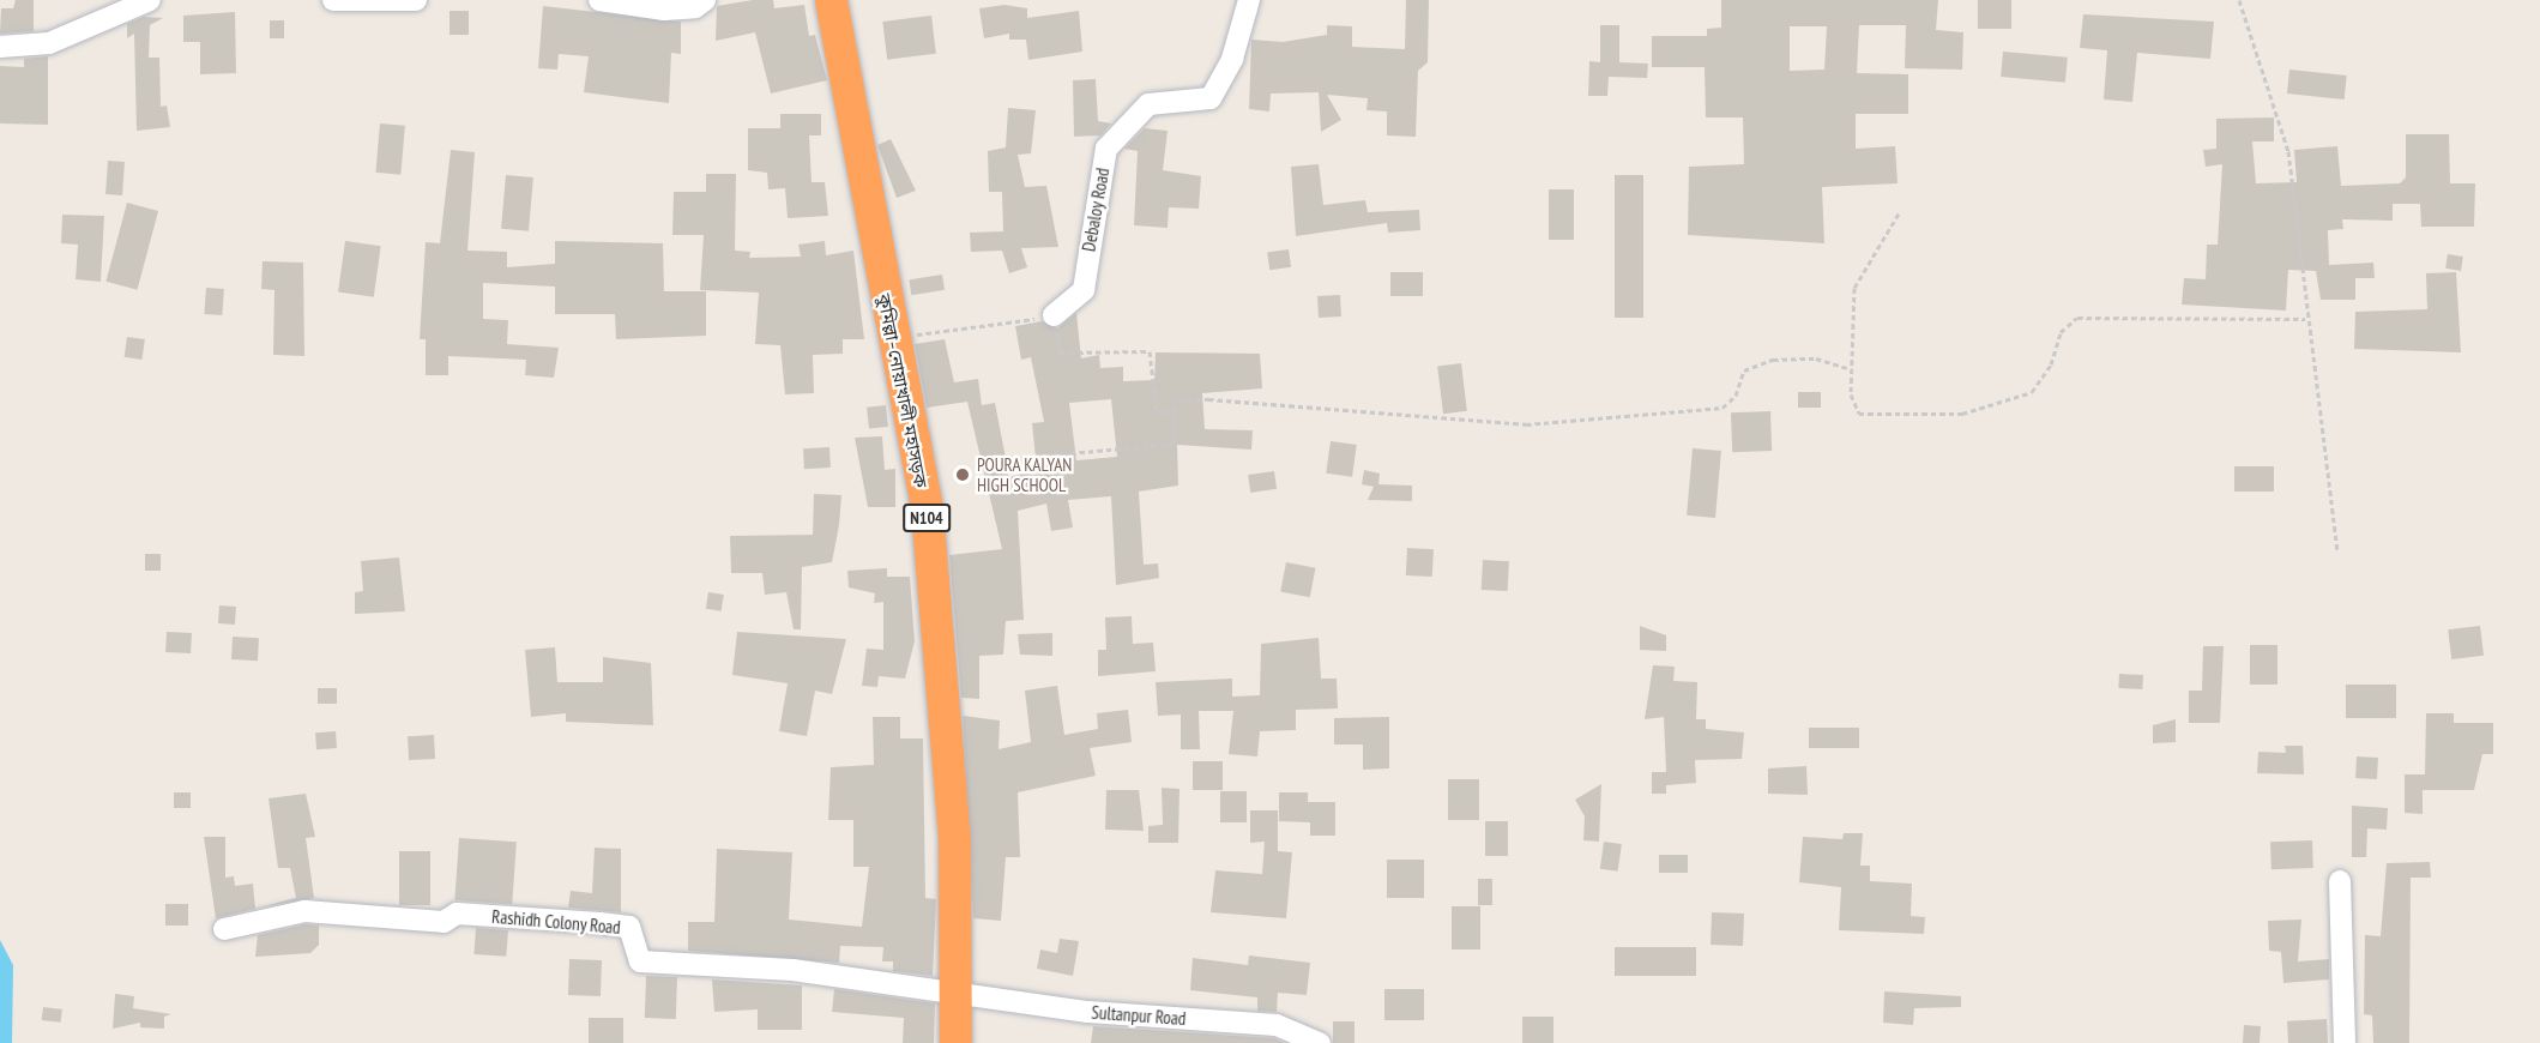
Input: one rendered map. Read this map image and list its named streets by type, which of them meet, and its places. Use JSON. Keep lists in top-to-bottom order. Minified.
{"streets":{"highway":["কুমিল্লা–নোয়াখালী মহাসড়ক","N104"],"street":["Debaloy Road","Rashidh Colony Road","Sultanpur Road"]},"crossings":[["কুমিল্লা–নোয়াখালী মহাসড়ক","Rashidh Colony Road"],["কুমিল্লা–নোয়াখালী মহাসড়ক","Sultanpur Road"],["Rashidh Colony Road","Sultanpur Road"]],"places":["POURA KALYAN HIGH SCHOOL"]}
